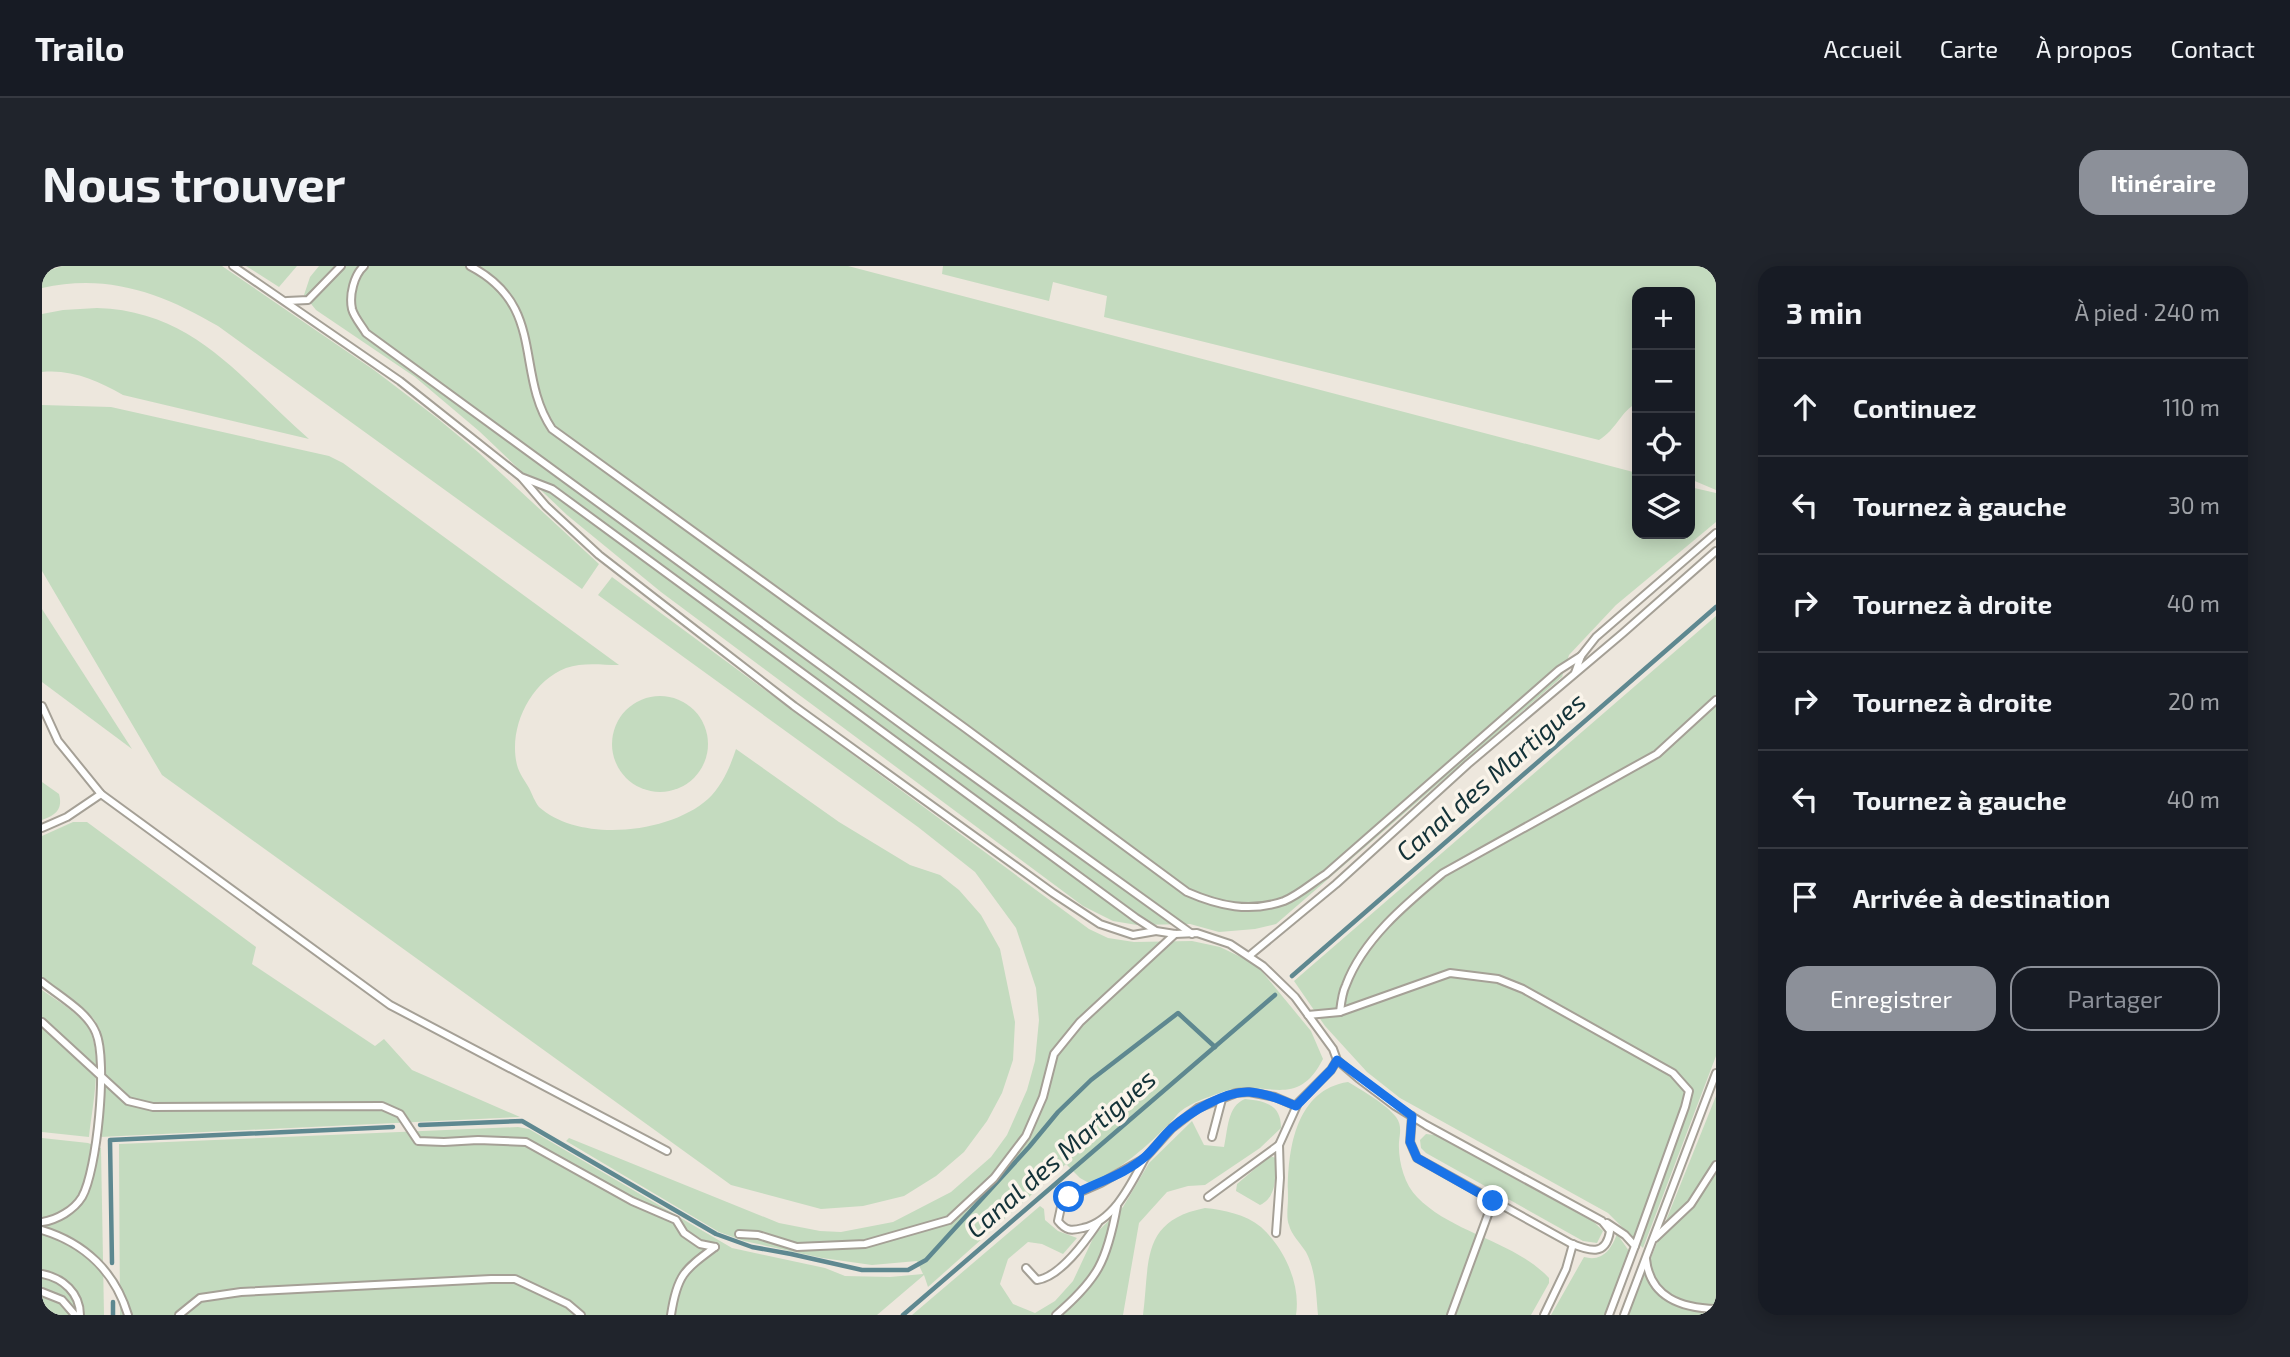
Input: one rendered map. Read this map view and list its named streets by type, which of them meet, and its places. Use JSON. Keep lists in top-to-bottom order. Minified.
{"water":["Canal des Martigues"],"page":{"header":"Trailo","nav":["Accueil","Carte","À propos","Contact"],"buttons":["Itinéraire",["Enregistrer","Partager"]],"title":"Nous trouver","heading":["3 min","À pied · 240 m"],"map_buttons":["+","−"],"list":[["Continuez","110 m"],["Tournez à gauche","30 m"],["Tournez à droite","40 m"],["Tournez à droite","20 m"],["Tournez à gauche","40 m"],"Arrivée à destination"]}}
